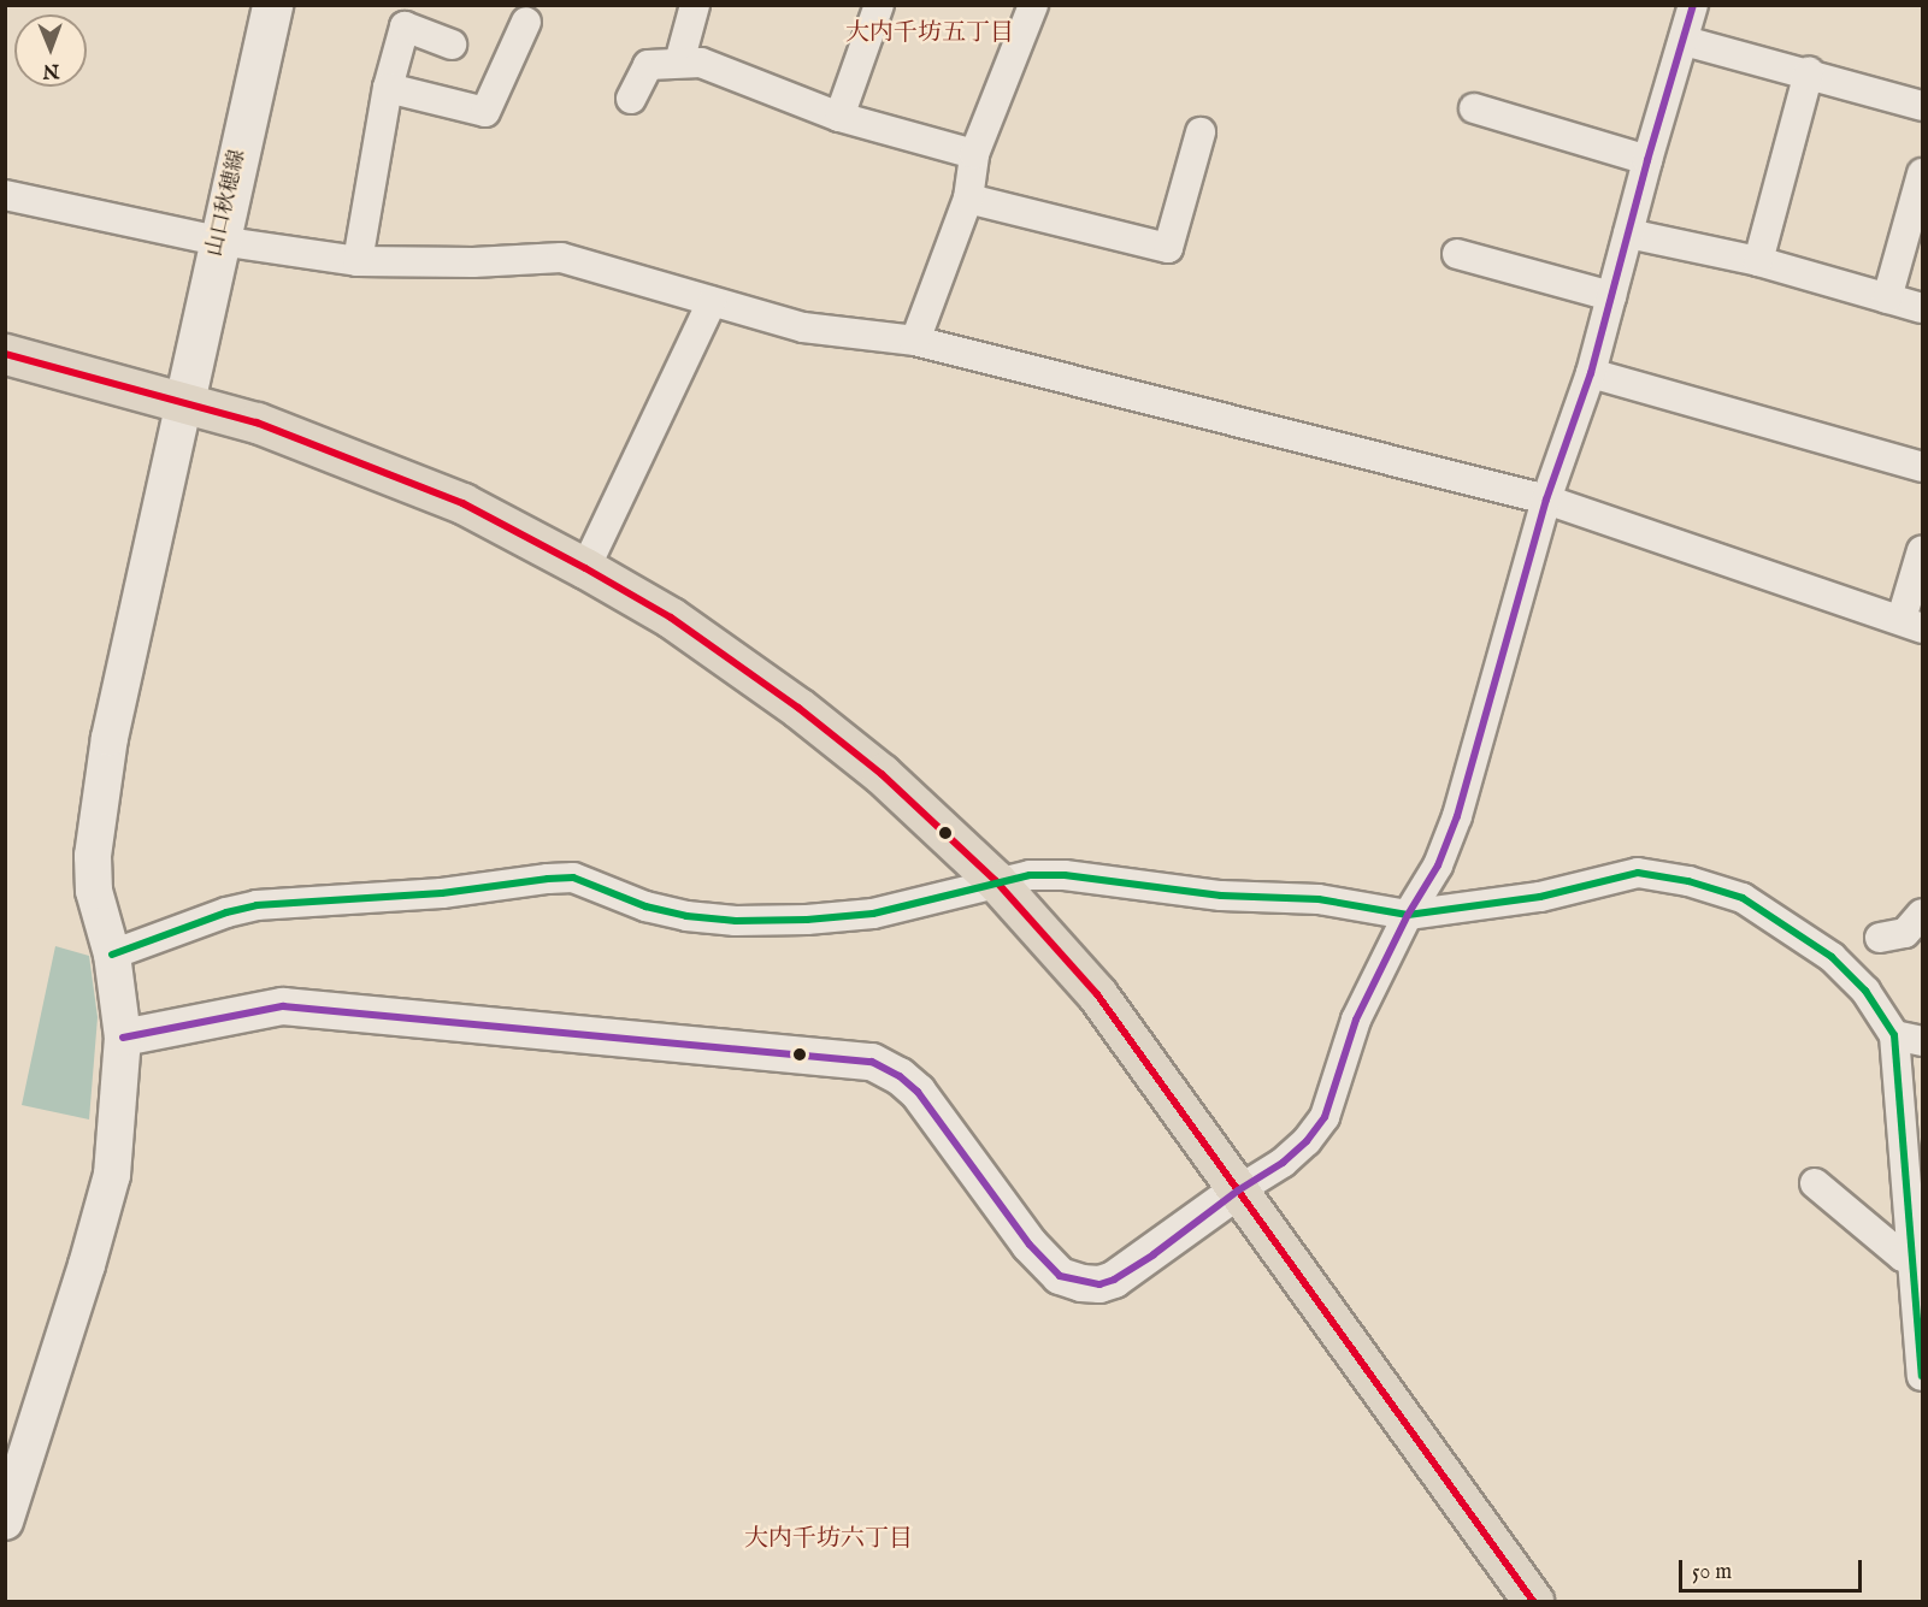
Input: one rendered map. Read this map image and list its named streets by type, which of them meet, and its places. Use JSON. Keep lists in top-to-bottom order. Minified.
{"streets":{"main road":["山口秋穂線"]},"districts":["大内千坊五丁目","大内千坊六丁目"],"lines":["transit line 50"],"scale_bar":"50 m","north":"bottom"}
